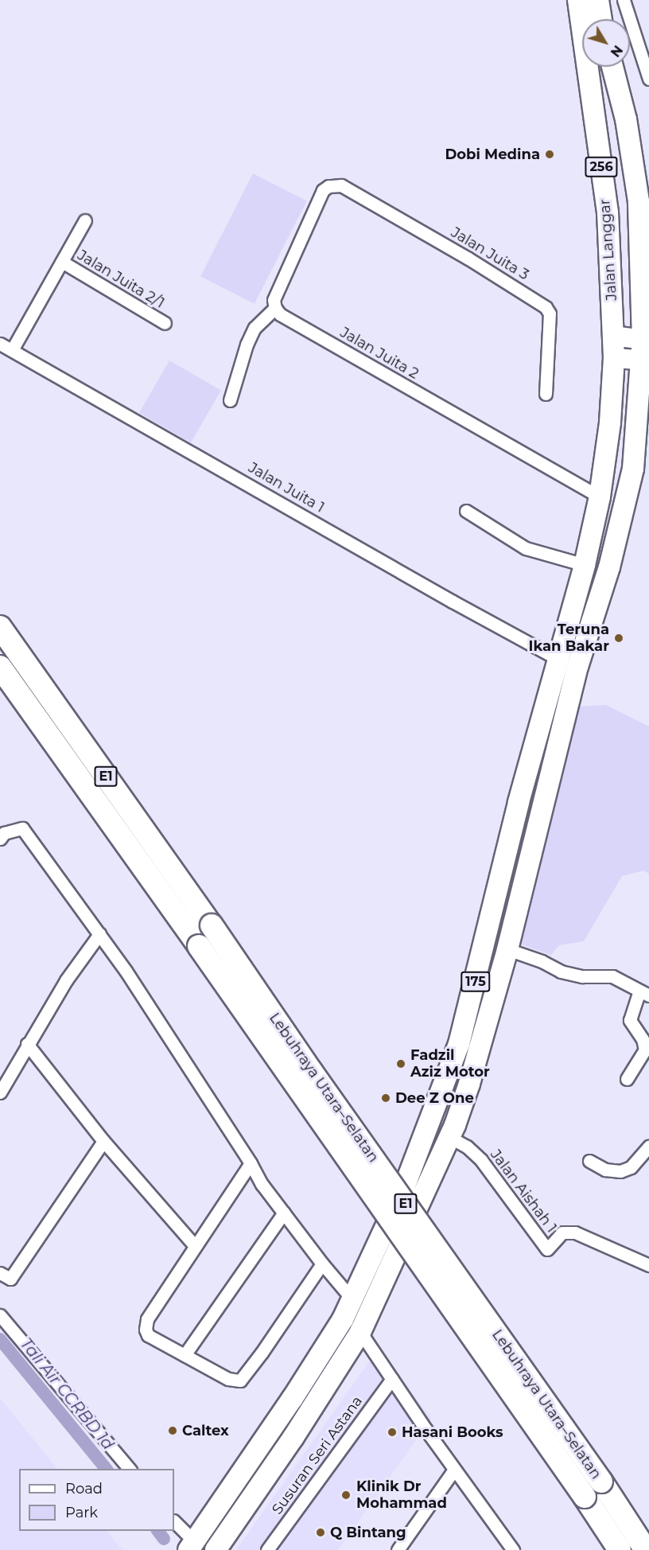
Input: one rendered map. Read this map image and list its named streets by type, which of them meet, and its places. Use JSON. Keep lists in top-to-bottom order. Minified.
{"streets":{"highway":["256","Jalan Langgar","E1","175","Lebuhraya Utara–Selatan"],"street":["Jalan Juita 3","Jalan Juita 2/1","Jalan Juita 2","Jalan Juita 1","Jalan Aishah 1","Susuran Seri Astana"]},"crossings":[["Jalan Langgar","175"],["Jalan Juita 3","Jalan Juita 2"],["Jalan Juita 2","175"],["Jalan Juita 1","175"],["175","Jalan Aishah 1"]],"water":["Tali Air CCRBD 1d"],"places":["Dobi Medina","Teruna Ikan Bakar","Fadzil Aziz Motor","Dee Z One","Caltex","Hasani Books","Klinik Dr Mohammad","Q Bintang"],"legend":["Road","Park"],"north":"bottom right"}
